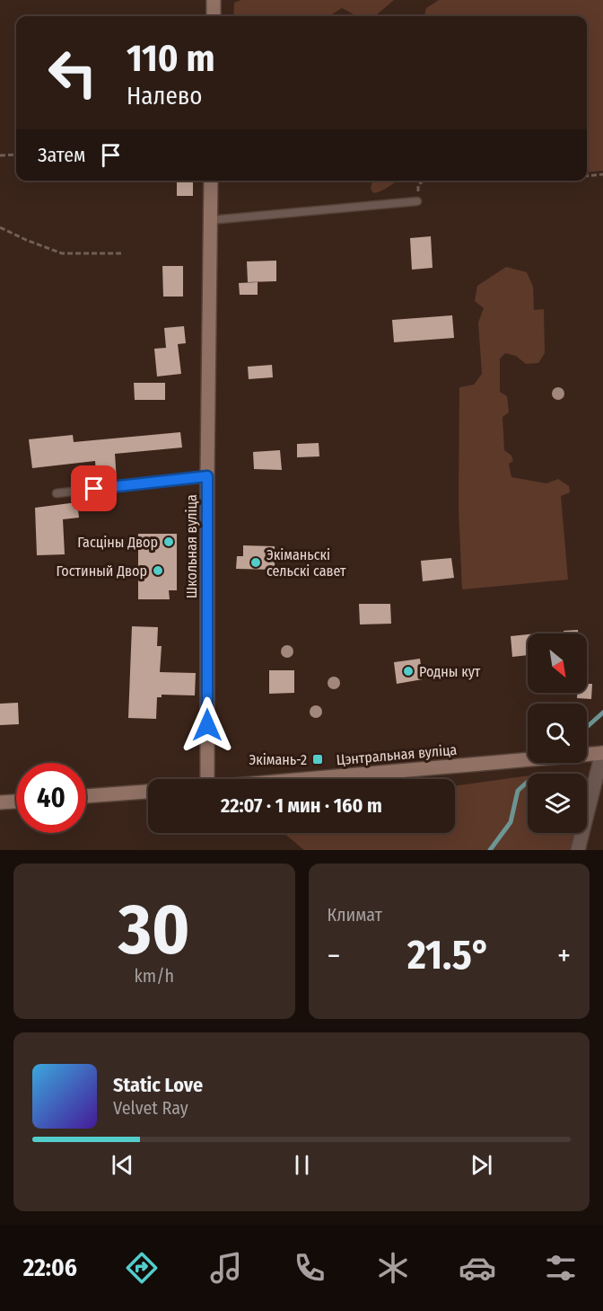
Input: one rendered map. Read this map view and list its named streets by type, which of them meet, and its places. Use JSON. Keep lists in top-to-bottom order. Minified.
{"streets":{"street":["Школьная вуліца","Цэнтральная вуліца"]},"places":{"other":["Гасціны Двор","Экіманьскі сельскі савет","Гостиный Двор","Родны кут"],"transit":["Экімань-2"]},"north":"bottom right","page":{"turn":["110 m","Налево"],"then":"Затем","limit":"40","trip":"22:07 · 1 мин · 160 m","tile":[["30","km/h"],"Климат"],"heat":["−","21.5°","+"],"song":["Static Love","Velvet Ray"],"tabs":"22:06"}}
